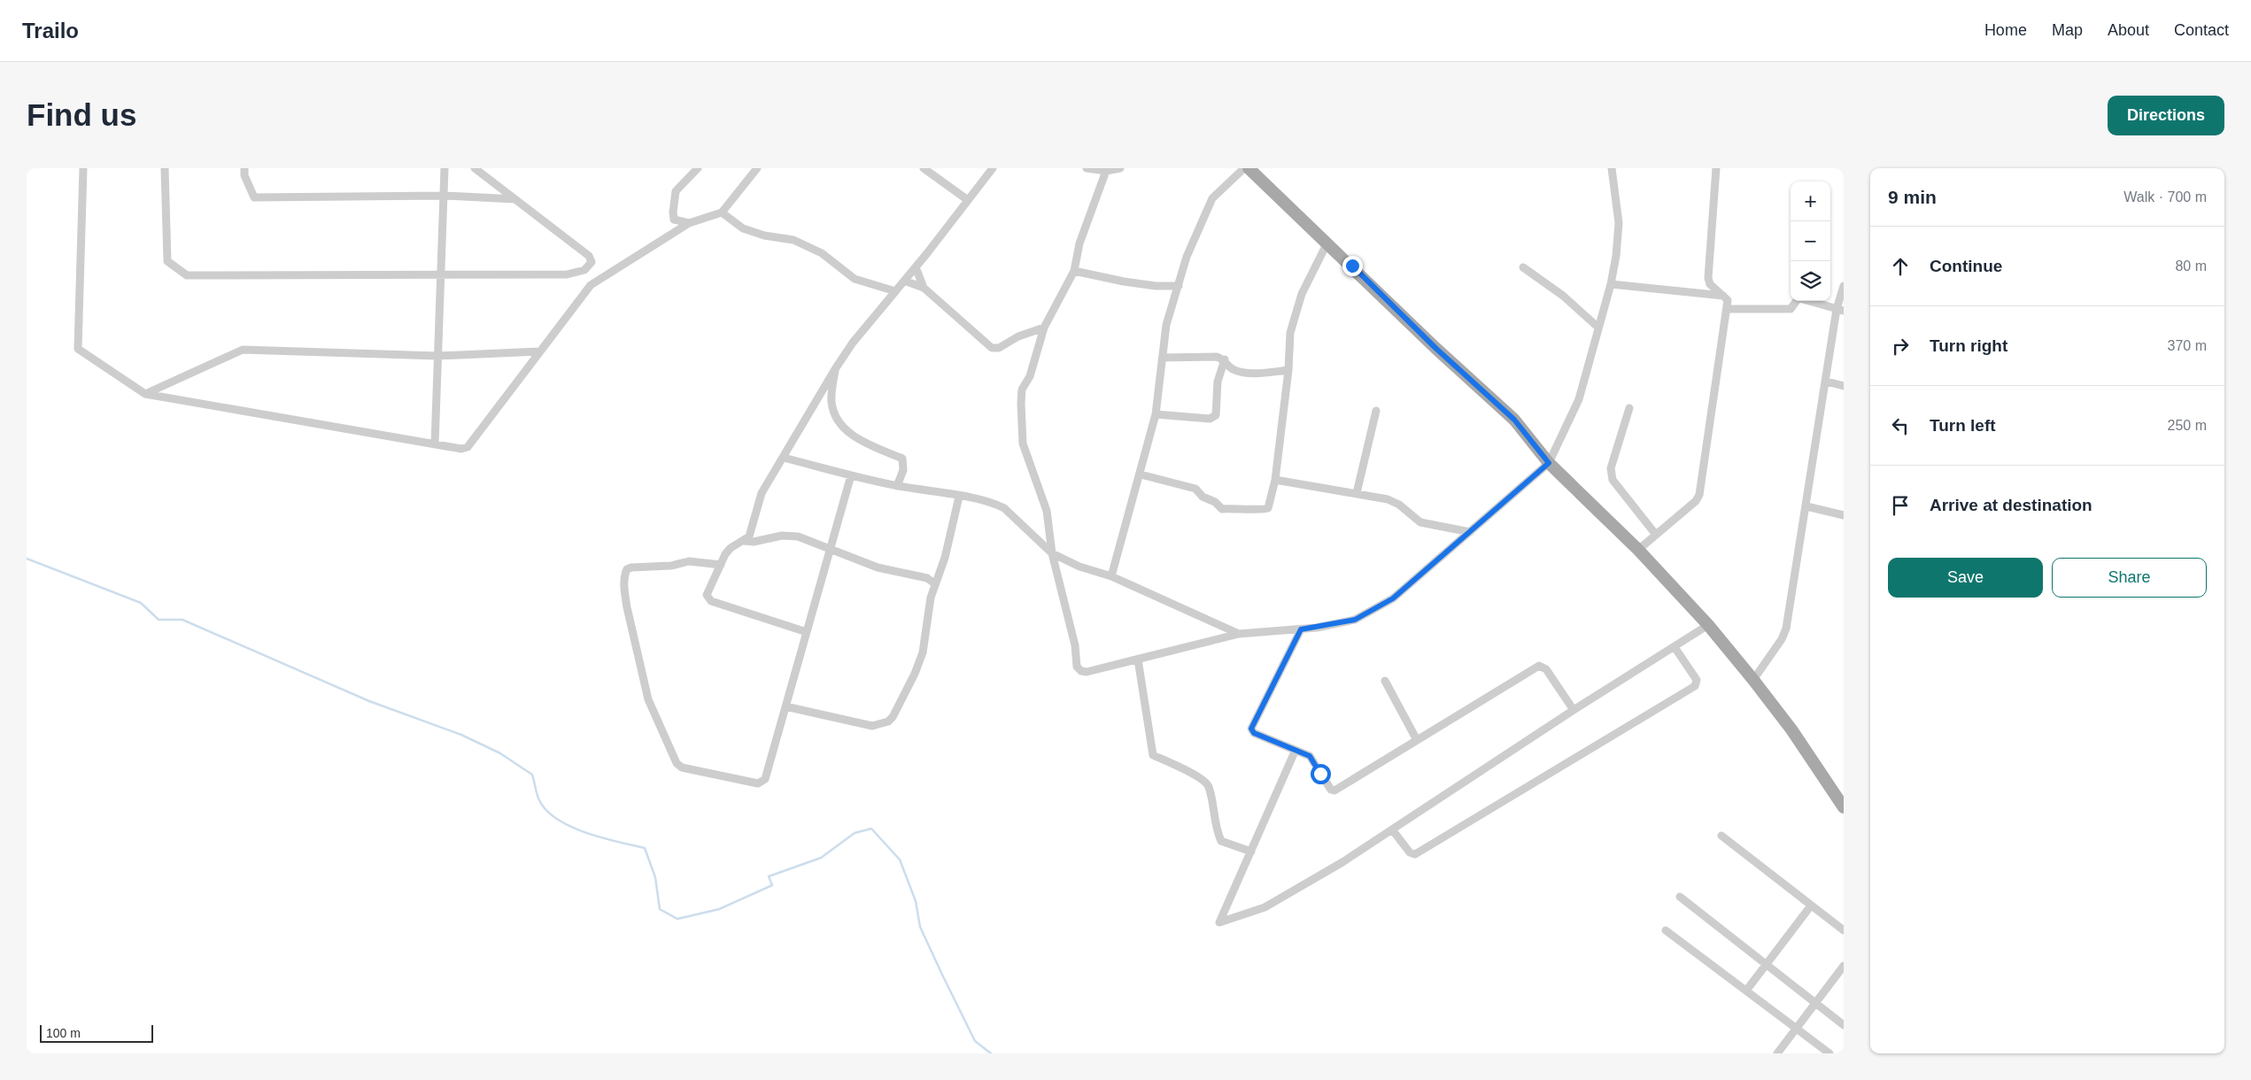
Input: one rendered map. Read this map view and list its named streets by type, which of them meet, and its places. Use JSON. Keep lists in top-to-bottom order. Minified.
{"scale_bar":"100 m","page":{"header":"Trailo","nav":["Home","Map","About","Contact"],"buttons":["Directions",["Save","Share"]],"title":"Find us","heading":["9 min","Walk · 700 m"],"map_buttons":["+","−"],"list":[["Continue","80 m"],["Turn right","370 m"],["Turn left","250 m"],"Arrive at destination"],"scale":"100 m"}}
